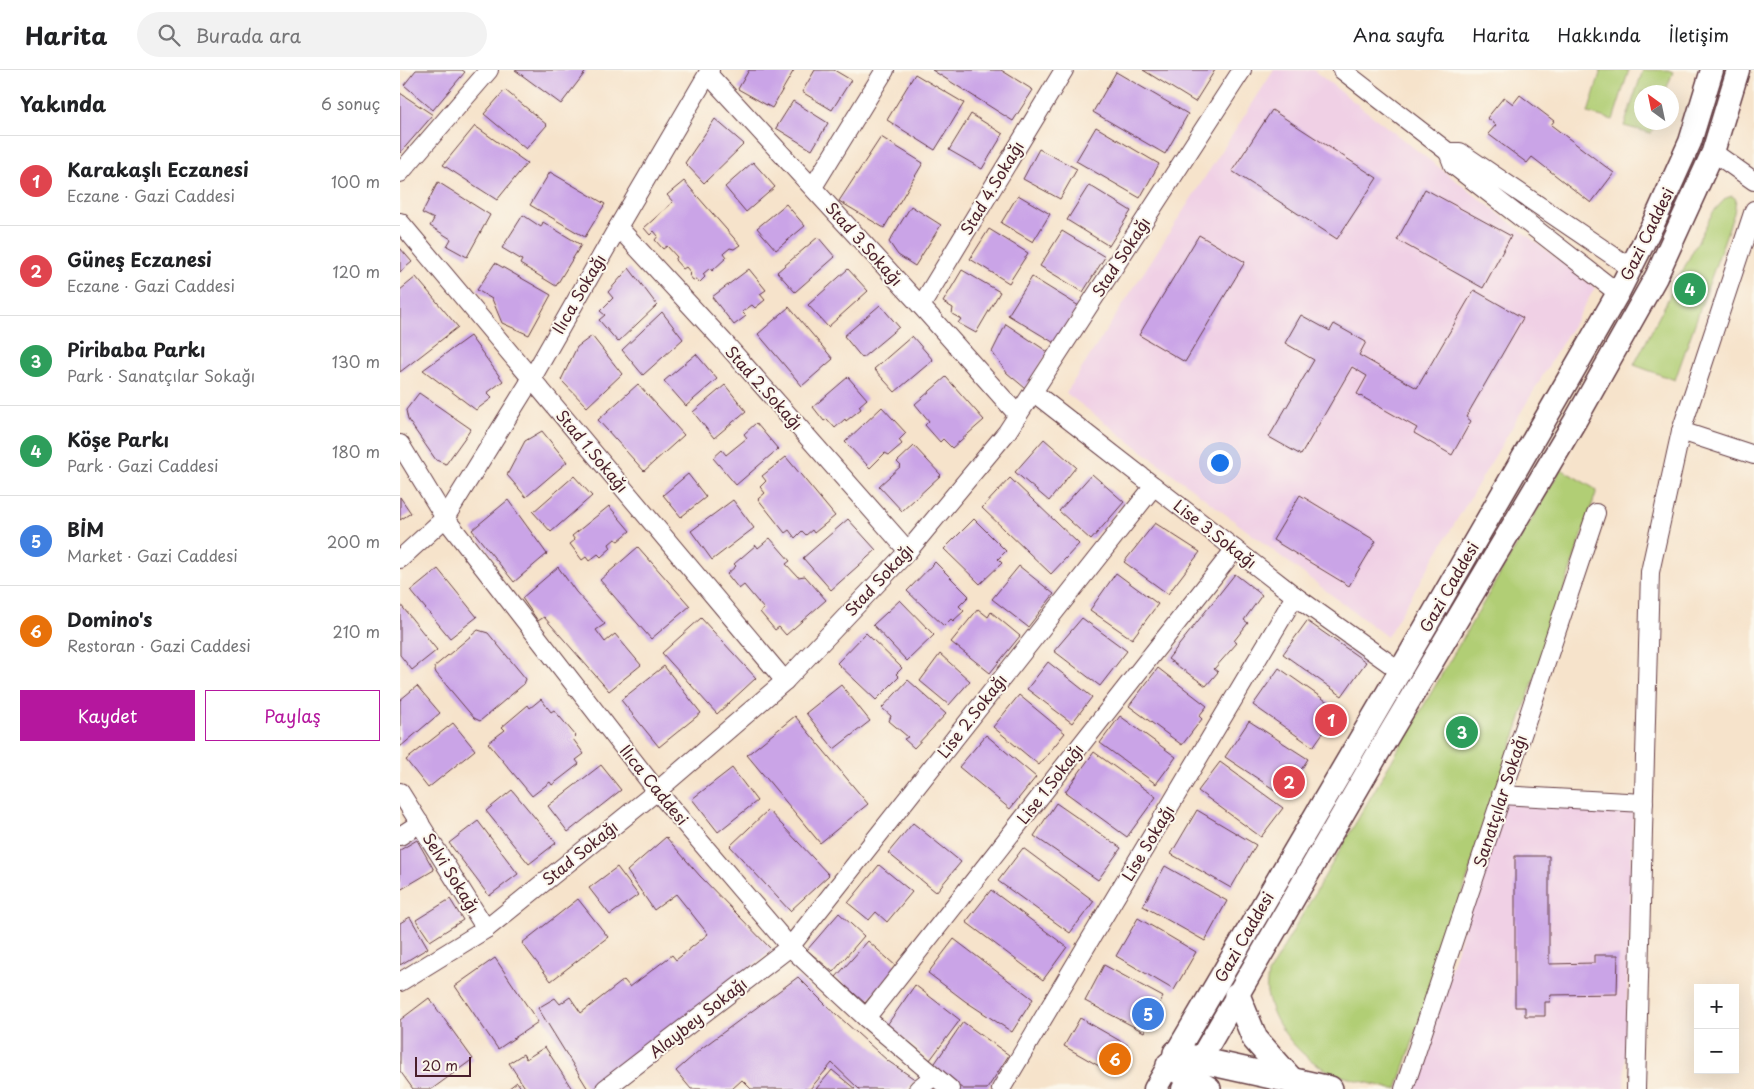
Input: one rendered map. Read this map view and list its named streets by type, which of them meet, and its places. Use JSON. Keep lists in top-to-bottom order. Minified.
{"streets":{"street":["Stad 4.Sokağı","Gazi Caddesi","Stad 3.Sokağı","Stad Sokağı","Ilıca Sokağı","Stad 2.Sokağı","Stad 1.Sokağı","Lise 3.Sokağı","Lise 2.Sokağı","Lise 1.Sokağı","Ilıca Caddesi","Sanatçılar Sokağı","Lise Sokağı","Selvi Sokağı","Alaybey Sokağı"]},"crossings":[["Stad 4.Sokağı","Stad 3.Sokağı"],["Gazi Caddesi","Lise 3.Sokağı"],["Stad 3.Sokağı","Stad Sokağı"],["Stad 3.Sokağı","Ilıca Sokağı"],["Stad Sokağı","Stad 2.Sokağı"],["Stad Sokağı","Stad 1.Sokağı"],["Stad Sokağı","Lise 3.Sokağı"],["Stad Sokağı","Ilıca Caddesi"],["Stad Sokağı","Selvi Sokağı"],["Ilıca Sokağı","Stad 2.Sokağı"],["Ilıca Sokağı","Stad 1.Sokağı"],["Ilıca Sokağı","Ilıca Caddesi"],["Lise 3.Sokağı","Lise 2.Sokağı"],["Lise 3.Sokağı","Lise 1.Sokağı"],["Lise 3.Sokağı","Lise Sokağı"],["Lise 2.Sokağı","Ilıca Caddesi"],["Lise 2.Sokağı","Alaybey Sokağı"],["Lise 1.Sokağı","Ilıca Caddesi"],["Ilıca Caddesi","Alaybey Sokağı"]],"scale_bar":"20 m","north":"top left","page":{"header":"Harita","search":"Burada ara","nav":["Ana sayfa","Harita","Hakkında","İletişim"],"heading":["Yakında","6 sonuç"],"list":[{"mark":"1","name":"Karakaşlı Eczanesi","note":"Eczane · Gazi Caddesi","value":"100 m"},{"mark":"2","name":"Güneş Eczanesi","note":"Eczane · Gazi Caddesi","value":"120 m"},{"mark":"3","name":"Piribaba Parkı","note":"Park · Sanatçılar Sokağı","value":"130 m"},{"mark":"4","name":"Köşe Parkı","note":"Park · Gazi Caddesi","value":"180 m"},{"mark":"5","name":"BİM","note":"Market · Gazi Caddesi","value":"200 m"},{"mark":"6","name":"Domino's","note":"Restoran · Gazi Caddesi","value":"210 m"}],"pins":["4","1","3","2","5","6"],"buttons":["Kaydet","Paylaş"],"map_buttons":["+","−"],"scale":"20 m"}}
